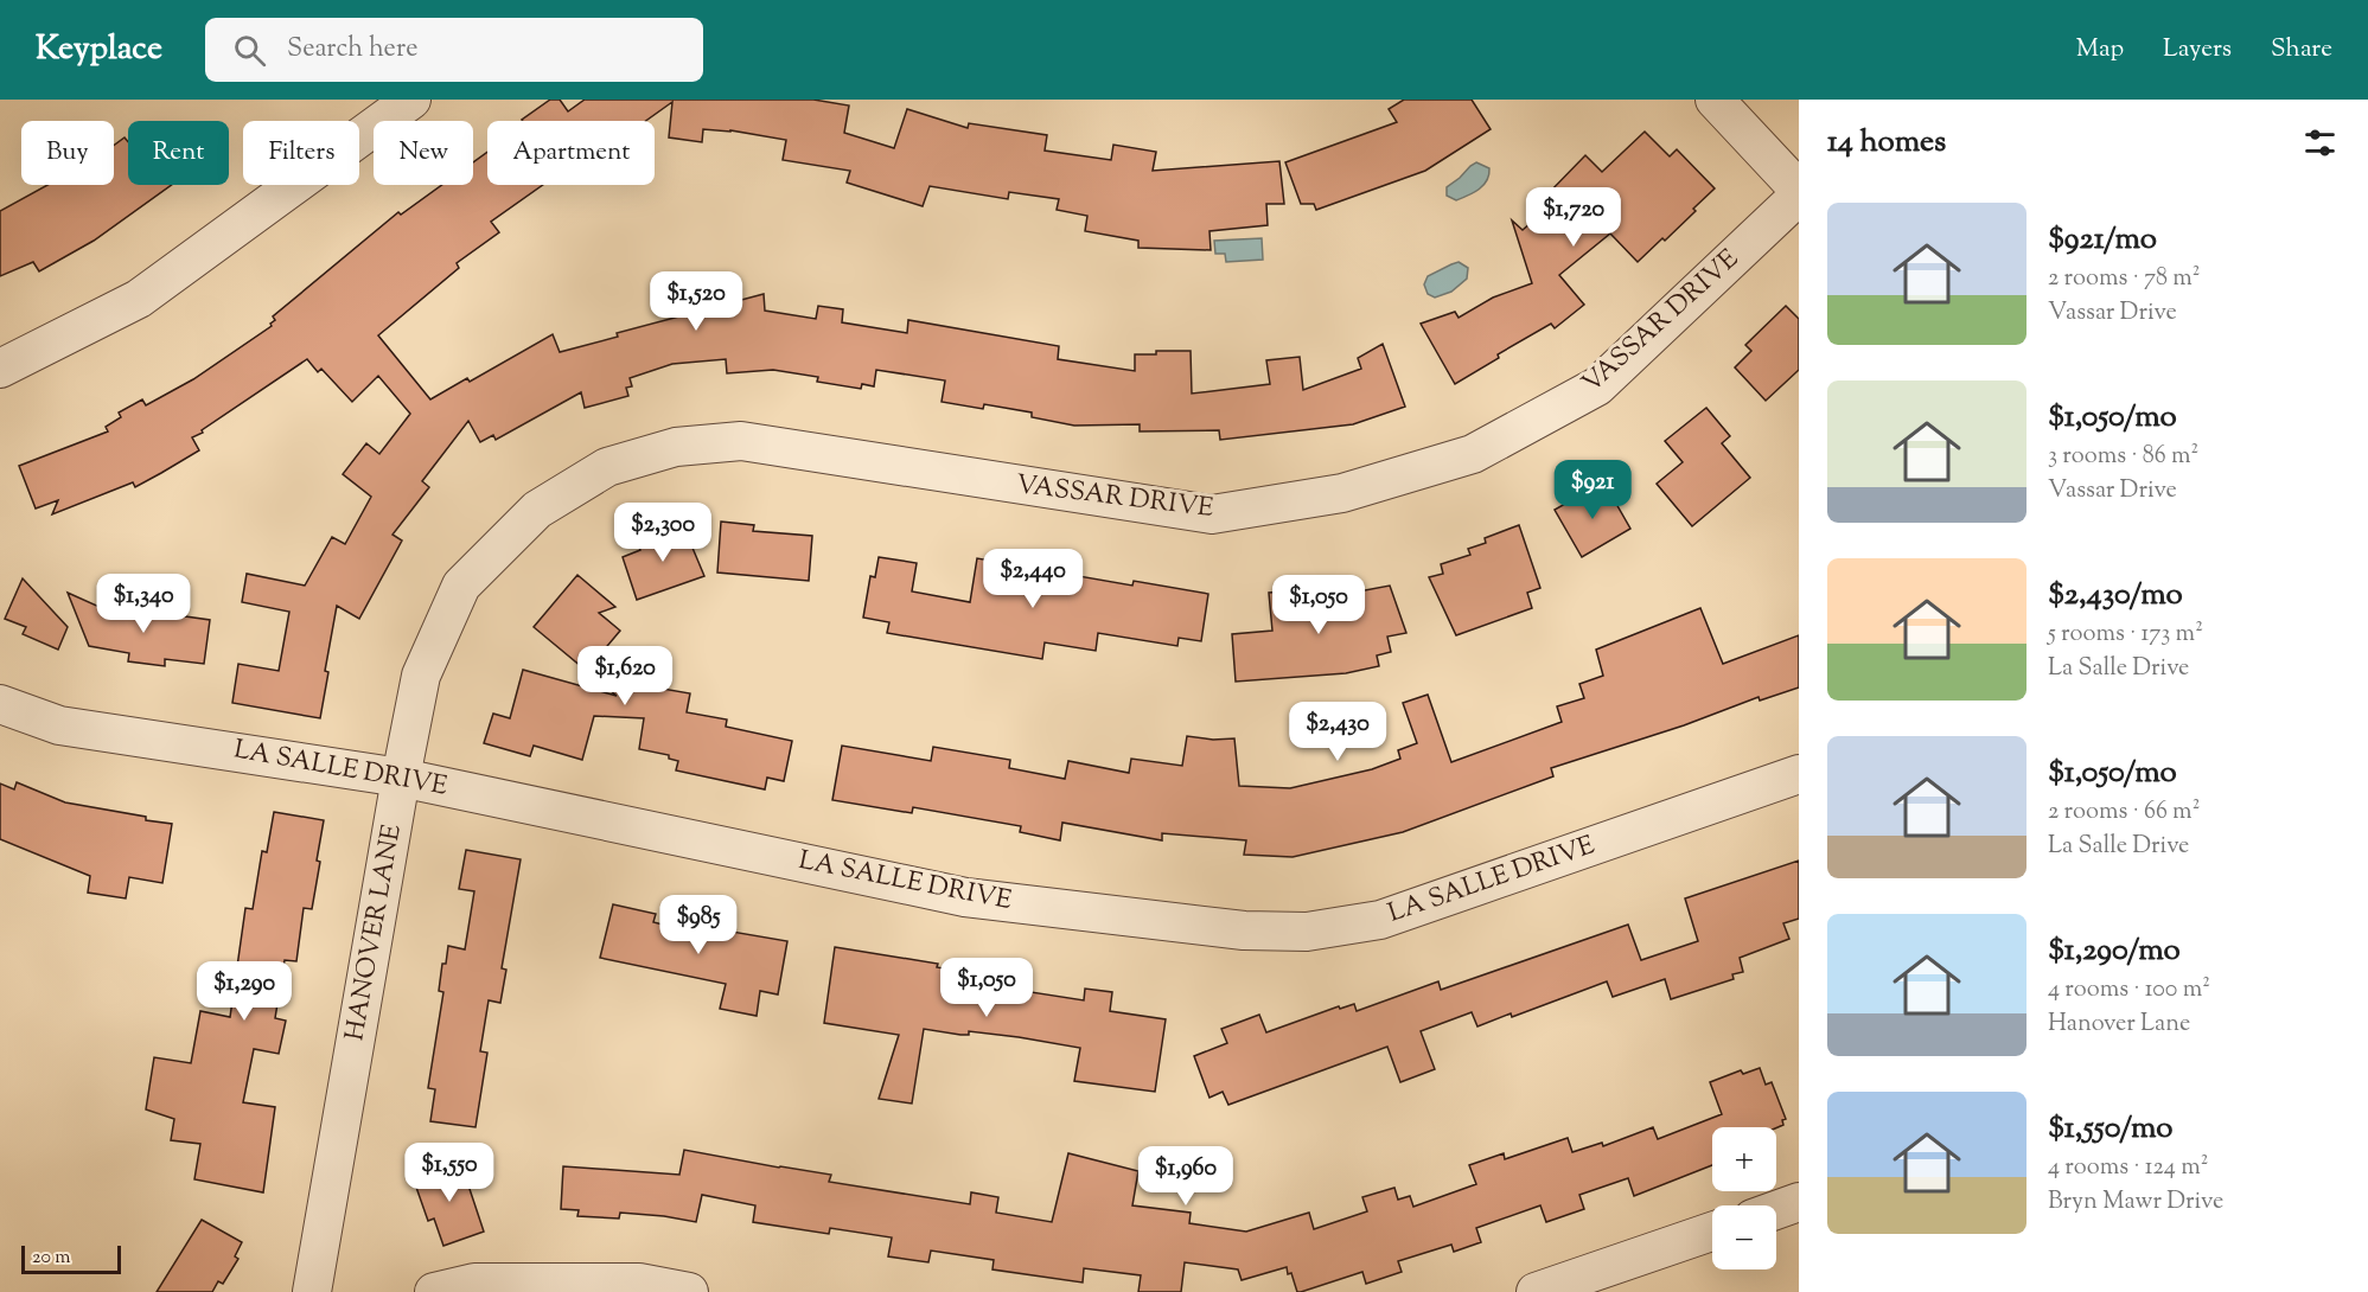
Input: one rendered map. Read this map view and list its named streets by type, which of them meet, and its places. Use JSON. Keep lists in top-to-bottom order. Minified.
{"streets":{"street":["VASSAR DRIVE","LA SALLE DRIVE","HANOVER LANE"]},"crossings":[["VASSAR DRIVE","HANOVER LANE"],["LA SALLE DRIVE","HANOVER LANE"]],"scale_bar":"20 m","page":{"header":"Keyplace","search":"Search here","nav":["Map","Layers","Share"],"heading":"14 homes","chip":["Buy","Rent","Filters","New","Apartment"],"list":[{"name":"$921/mo","note":"2 rooms · 78 m² · Vassar Drive"},{"name":"$1,050/mo","note":"3 rooms · 86 m² · Vassar Drive"},{"name":"$2,430/mo","note":"5 rooms · 173 m² · La Salle Drive"},{"name":"$1,050/mo","note":"2 rooms · 66 m² · La Salle Drive"},{"name":"$1,290/mo","note":"4 rooms · 100 m² · Hanover Lane"},{"name":"$1,550/mo","note":"4 rooms · 124 m² · Bryn Mawr Drive"}],"price":["$1,720","$1,520","$921","$2,300","$2,440","$1,340","$1,050","$1,620","$2,430","$985","$1,050","$1,290","$1,550","$1,960"],"map_buttons":["+","−"],"scale":"20 m"}}
